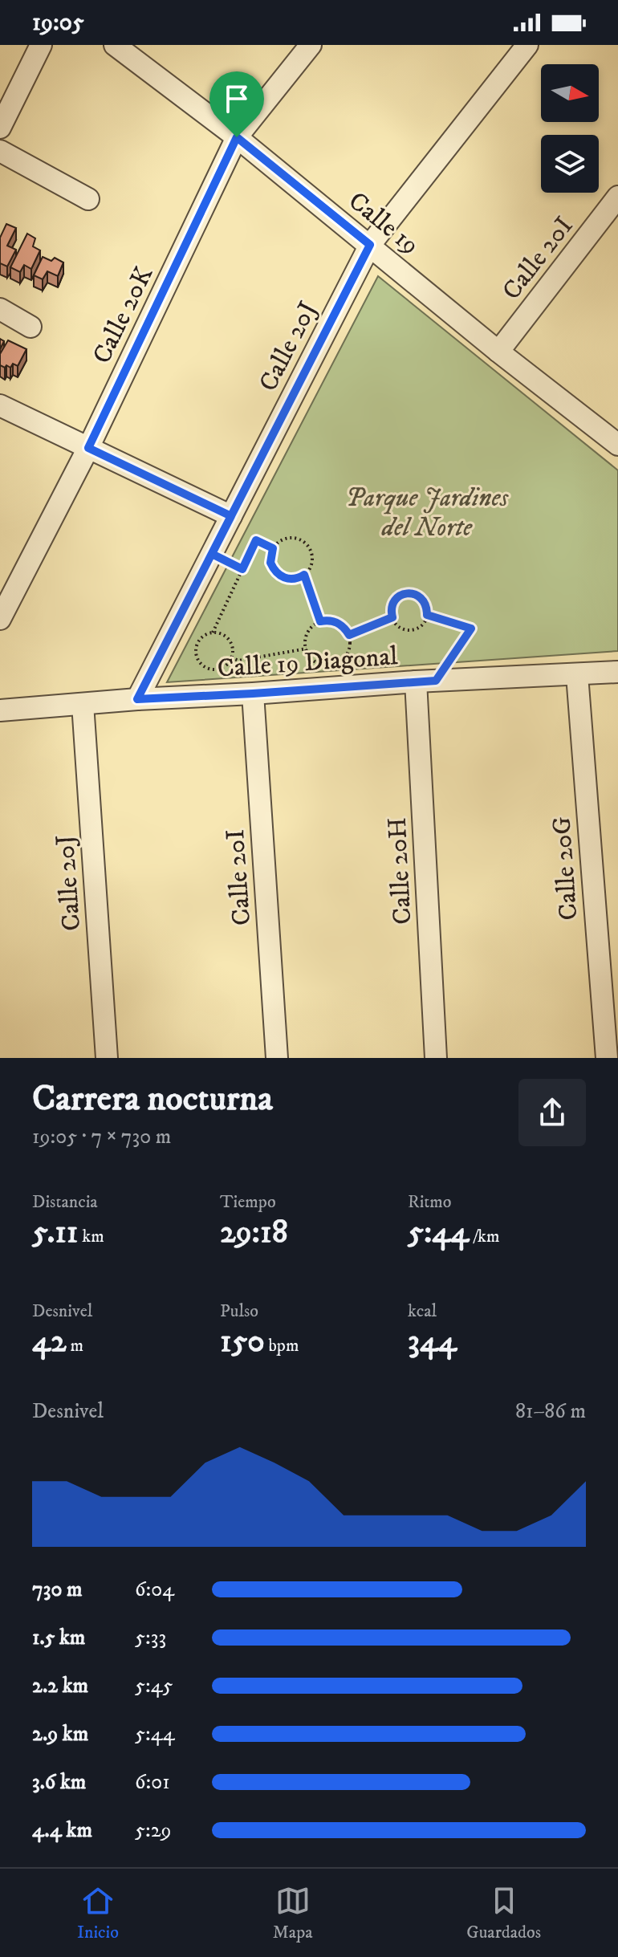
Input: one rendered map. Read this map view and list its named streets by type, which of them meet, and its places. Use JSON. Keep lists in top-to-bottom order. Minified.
{"streets":{"street":["Calle 19","Calle 20I","Calle 20K","Calle 20J","Calle 19 Diagonal","Calle 20G","Calle 20H"]},"crossings":[["Calle 19","Calle 20I"],["Calle 19","Calle 20K"],["Calle 19","Calle 20J"],["Calle 20I","Calle 19 Diagonal"],["Calle 20J","Calle 19 Diagonal"],["Calle 19 Diagonal","Calle 20G"],["Calle 19 Diagonal","Calle 20H"]],"parks":["Parque Jardines del Norte"],"north":"right","page":{"status":"19:05","heading":["Carrera nocturna","19:05 · 7 × 730 m"],"stats":[["Distancia","5.11 km"],["Tiempo","29:18"],["Ritmo","5:44 /km"],["Desnivel","42 m"],["Pulso","150 bpm"],["kcal","344"]],"chart":["Desnivel","81–86 m"],"list":[{"name":"730 m","note":"6:04"},{"name":"1.5 km","note":"5:33"},{"name":"2.2 km","note":"5:45"},{"name":"2.9 km","note":"5:44"},{"name":"3.6 km","note":"6:01"},{"name":"4.4 km","note":"5:29"}],"tabs":["Inicio","Mapa","Guardados"]}}
